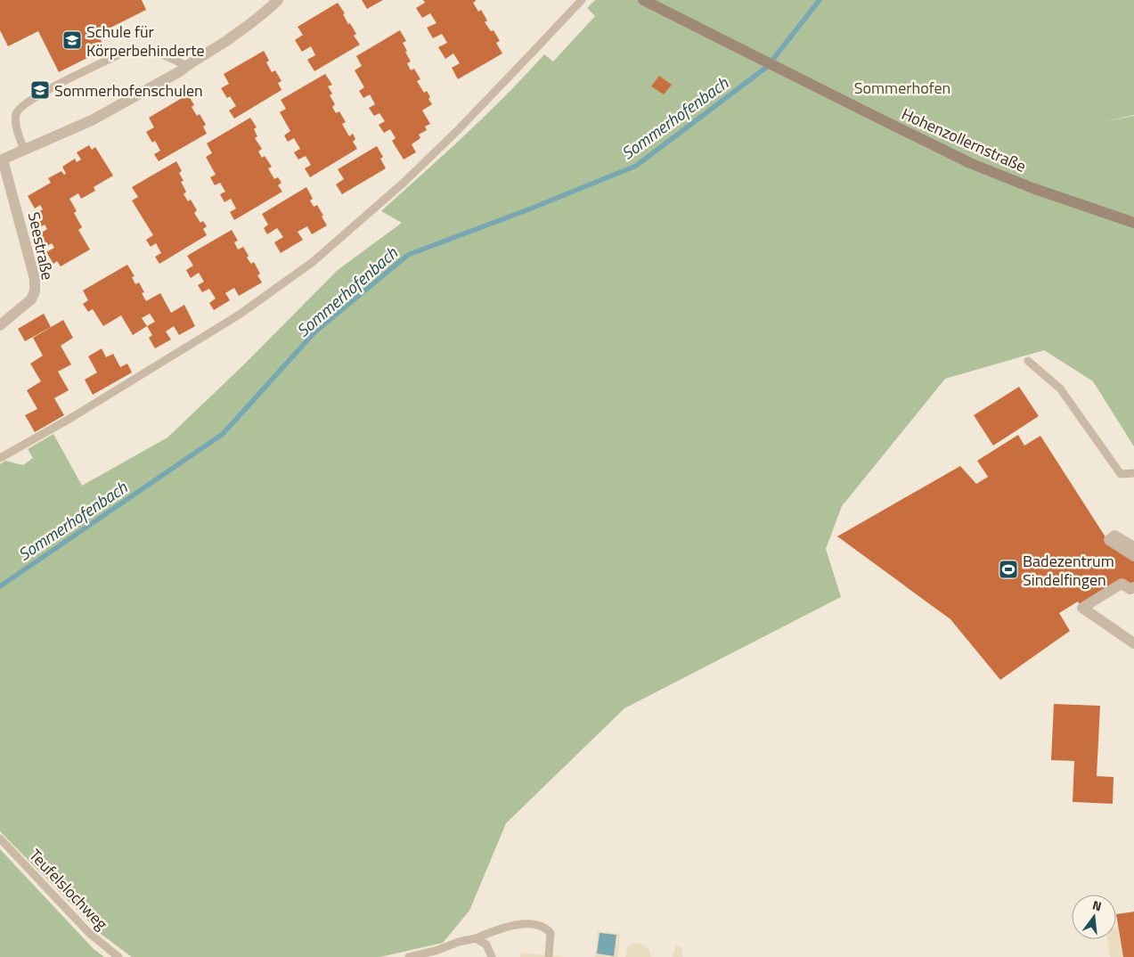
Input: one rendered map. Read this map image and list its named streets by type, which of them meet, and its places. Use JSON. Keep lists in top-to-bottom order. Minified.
{"streets":{"street":["Hohenzollernstraße","Seestraße"],"lane":["Teufelslochweg"]},"water":["Sommerhofenbach"],"parks":["Sommerhofen"],"places":{"school or university":["Schule für Körperbehinderte","Sommerhofenschulen"],"sports":["Badezentrum Sindelfingen"]},"north":"top"}
